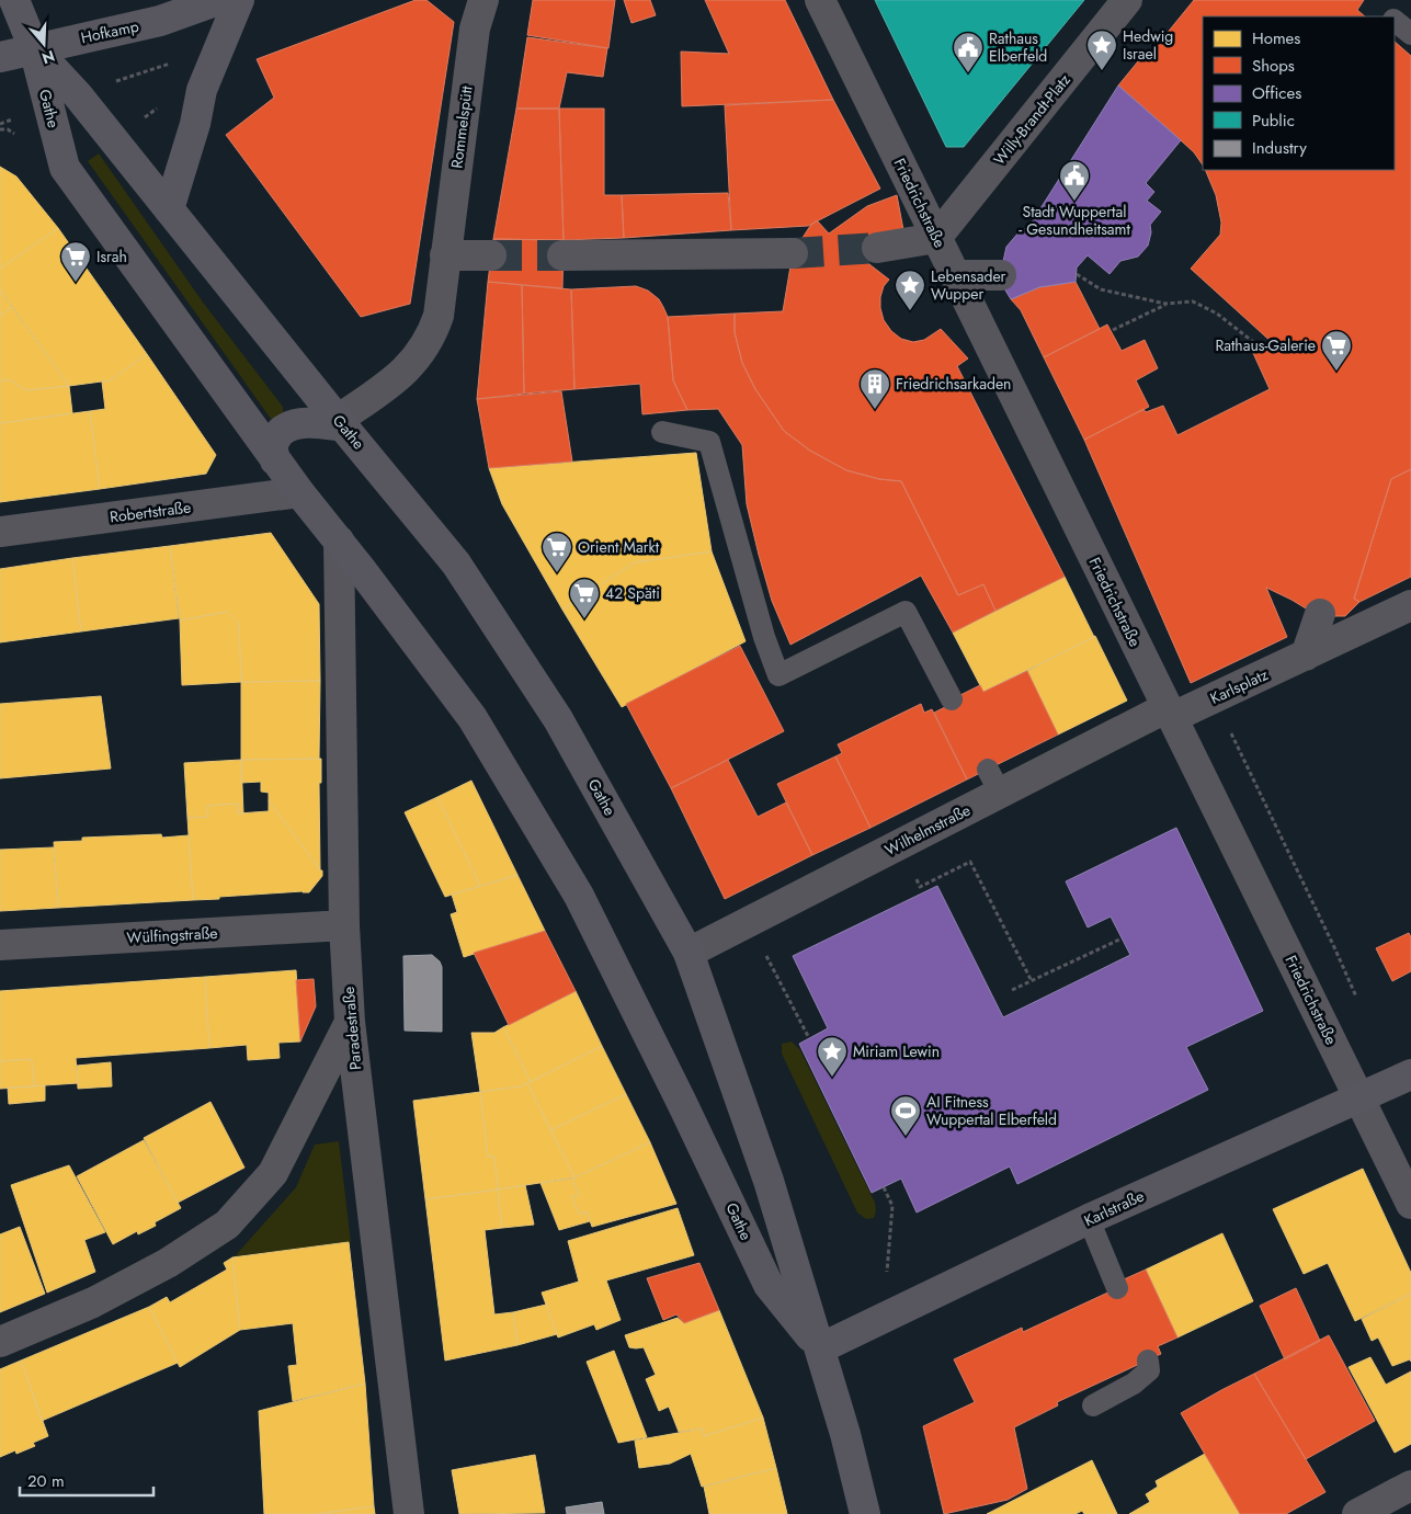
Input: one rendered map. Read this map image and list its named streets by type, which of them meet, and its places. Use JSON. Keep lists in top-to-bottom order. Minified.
{"streets":{"main road":["Hofkamp","Gathe","Karlstraße"],"street":["Willy-Brandt-Platz","Rommelspütt","Friedrichstraße","Robertstraße","Karlsplatz","Wilhelmstraße","Wülfingstraße","Paradestraße"]},"crossings":[["Hofkamp","Gathe"],["Gathe","Rommelspütt"],["Gathe","Robertstraße"],["Gathe","Wilhelmstraße"],["Gathe","Paradestraße"],["Gathe","Karlstraße"],["Willy-Brandt-Platz","Friedrichstraße"],["Friedrichstraße","Karlsplatz"],["Friedrichstraße","Wilhelmstraße"],["Friedrichstraße","Karlstraße"],["Karlsplatz","Wilhelmstraße"],["Wülfingstraße","Paradestraße"]],"places":{"place":["Hedwig Israel","Lebensader Wupper","Miriam Lewin"],"public building":["Rathaus Elberfeld","Stadt Wuppertal - Gesundheitsamt"],"supermarket":["Israh","Rathaus-Galerie","Orient Markt","42 Späti"],"building":["Friedrichsarkaden"],"sports":["AI Fitness Wuppertal Elberfeld"]},"legend":["Homes","Shops","Offices","Public","Industry"],"scale_bar":"20 m","north":"bottom"}
